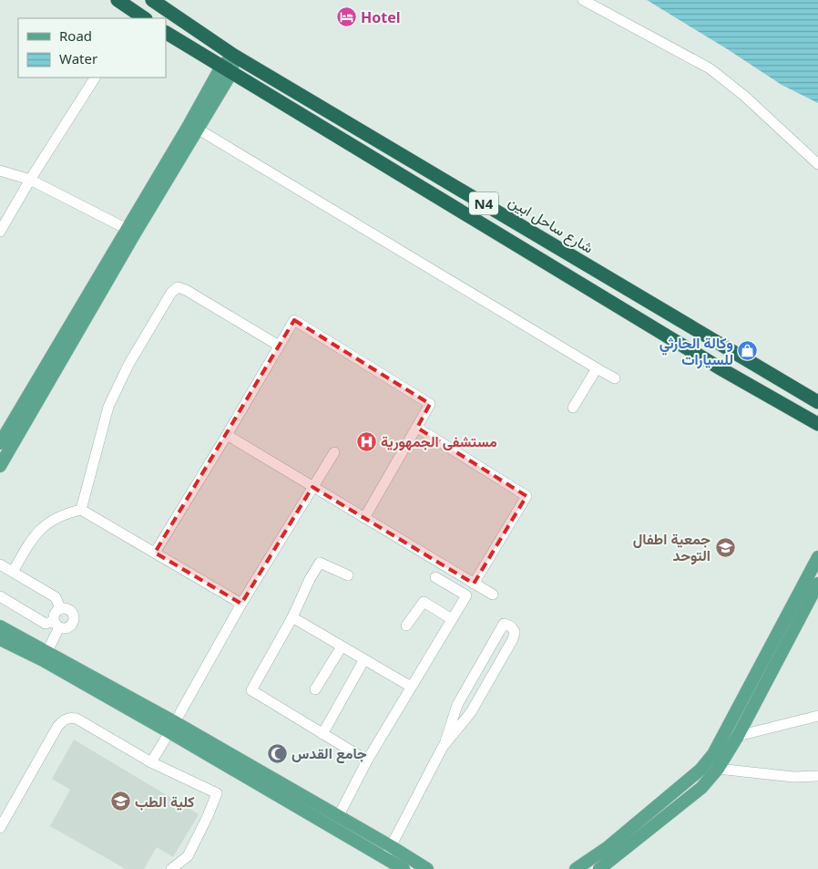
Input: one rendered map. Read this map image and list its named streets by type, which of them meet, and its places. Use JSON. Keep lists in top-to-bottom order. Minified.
{"streets":{"highway":["N4","شارع ساحل ابين"]},"places":{"hotel":["Hotel"],"shop":["وكالة الحارثي للسيارات"],"hospital":["مستشفى الجمهورية"],"school or university":["جمعية اطفال التوحد","كلية الطب"],"mosque":["جامع القدس"]},"legend":["Road","Water"]}
